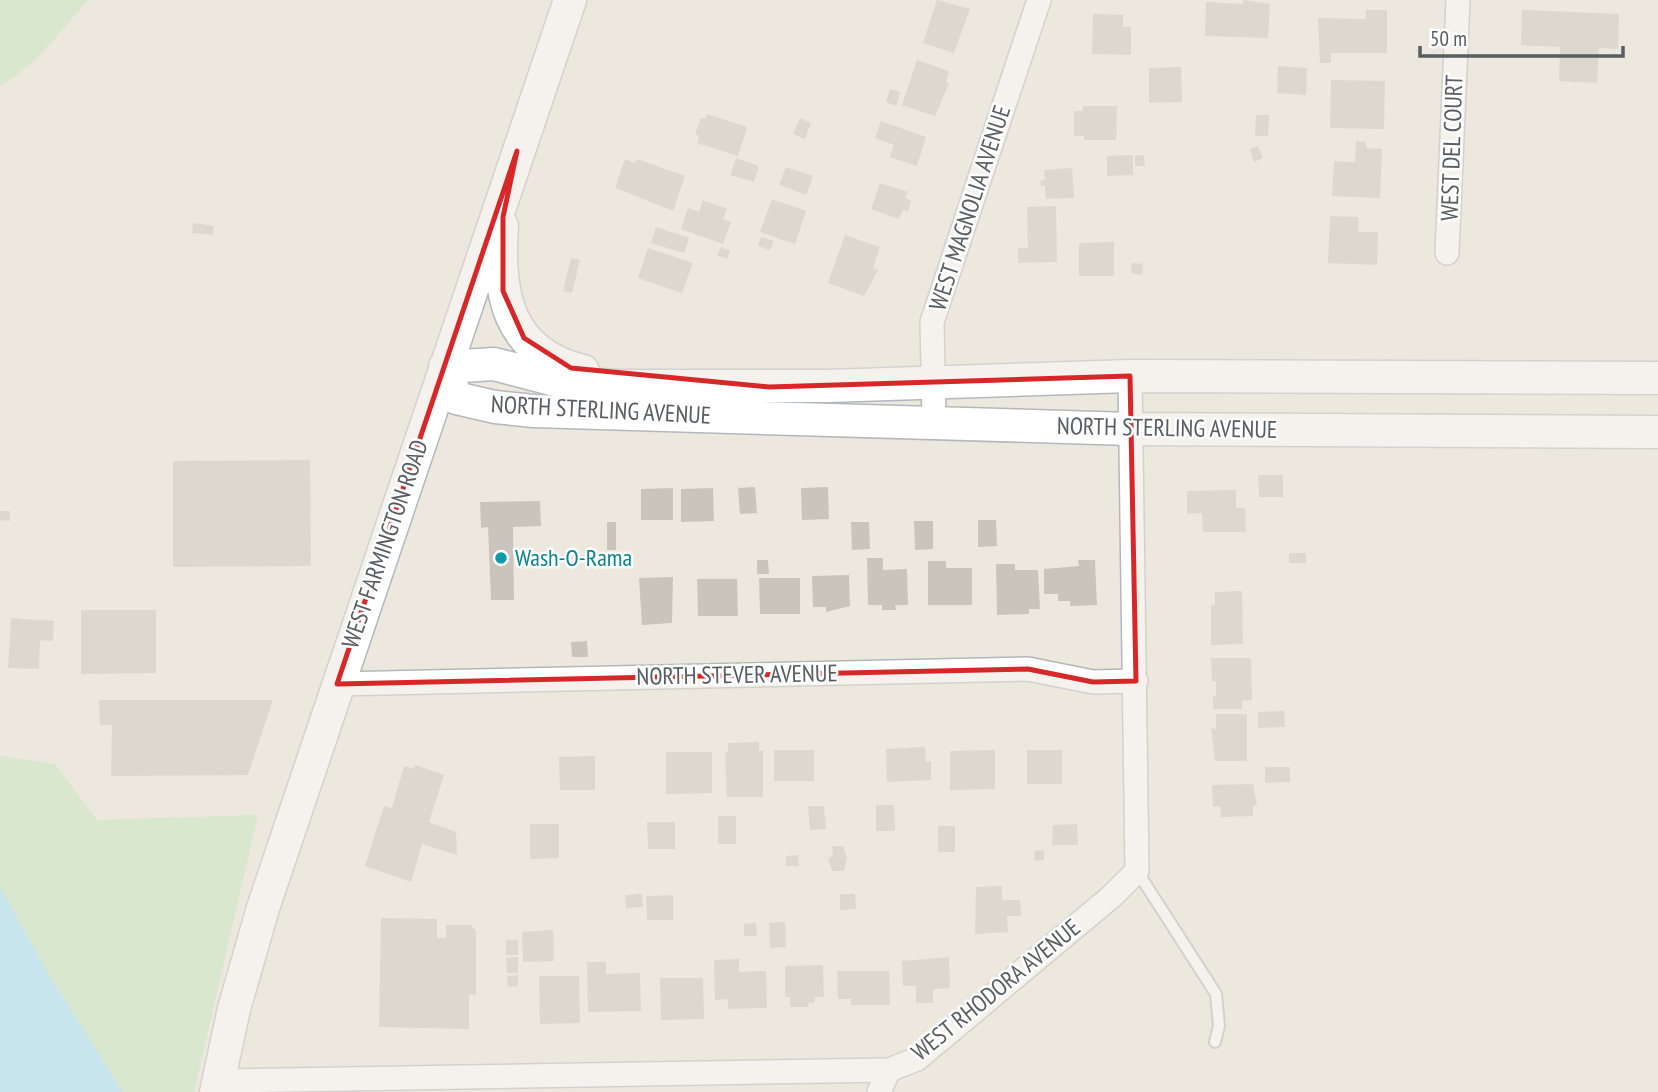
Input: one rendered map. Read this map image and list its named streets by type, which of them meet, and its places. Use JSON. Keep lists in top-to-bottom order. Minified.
{"streets":{"main road":["NORTH STERLING AVENUE","WEST FARMINGTON ROAD"],"street":["WEST DEL COURT","WEST MAGNOLIA AVENUE","NORTH STEVER AVENUE","WEST RHODORA AVENUE"]},"crossings":[["WEST MAGNOLIA AVENUE","NORTH STERLING AVENUE"],["NORTH STERLING AVENUE","WEST FARMINGTON ROAD"],["WEST FARMINGTON ROAD","NORTH STEVER AVENUE"],["WEST FARMINGTON ROAD","WEST RHODORA AVENUE"]],"places":["Wash-O-Rama"],"scale_bar":"50 m"}
